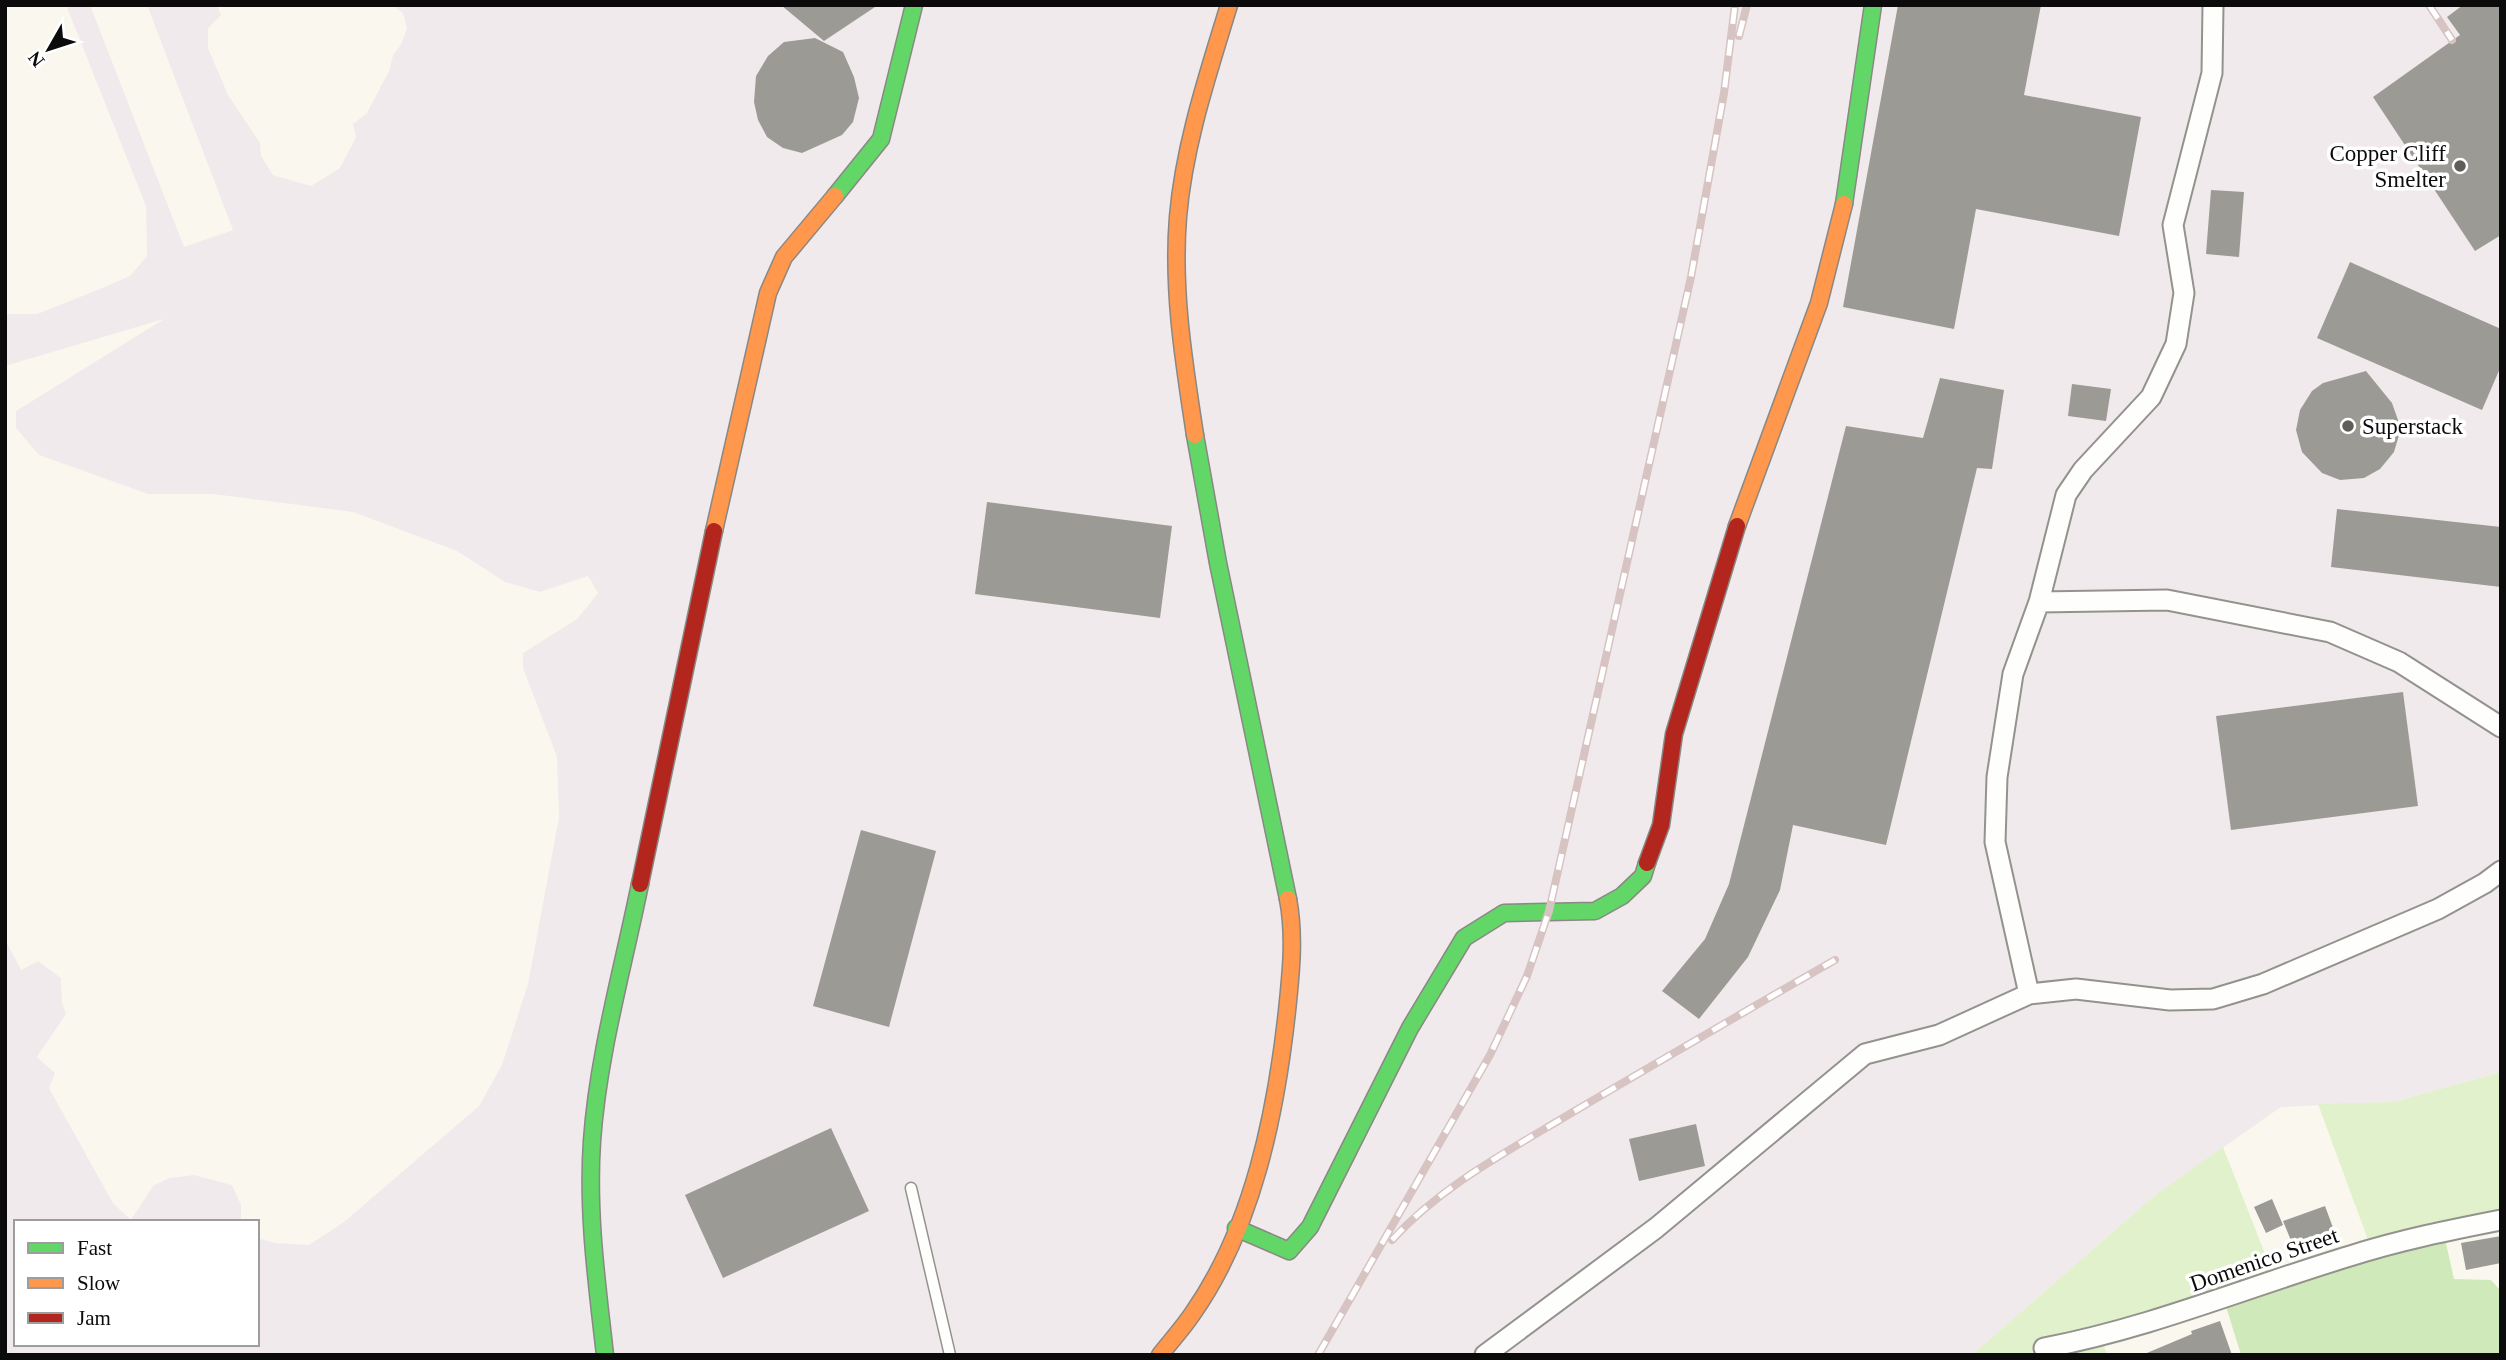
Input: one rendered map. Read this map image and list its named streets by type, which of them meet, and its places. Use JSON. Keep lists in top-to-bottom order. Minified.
{"streets":{"street":["Domenico Street"]},"places":["Copper Cliff Smelter","Superstack"],"legend":["Fast","Slow","Jam"],"north":"bottom left"}
